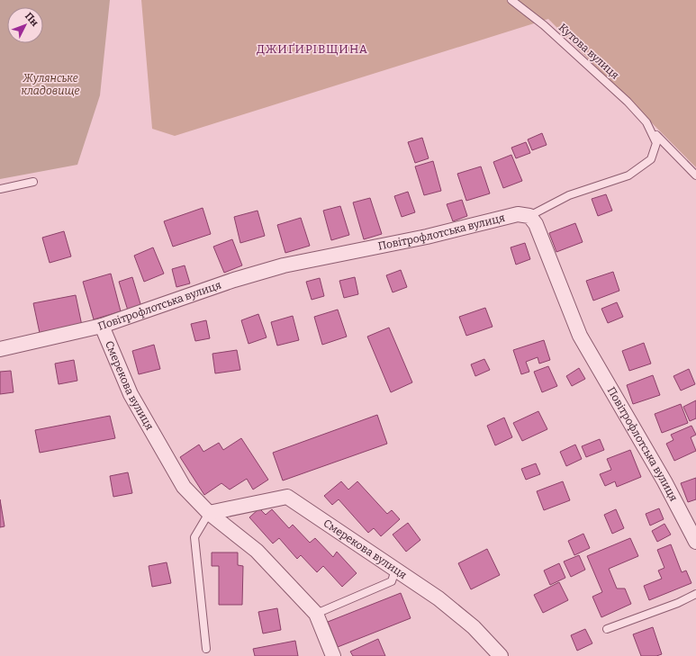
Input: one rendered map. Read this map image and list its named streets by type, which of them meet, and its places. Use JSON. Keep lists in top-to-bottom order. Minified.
{"streets":{"street":["Повітрофлотська вулиця","Смерекова вулиця"],"lane":["Кутова вулиця"]},"crossings":[["Кутова вулиця","Повітрофлотська вулиця"],["Повітрофлотська вулиця","Смерекова вулиця"]],"districts":["ДЖИҐИРІВЩИНА"],"parks":["Жулянське кладовище"],"north":"top right"}
